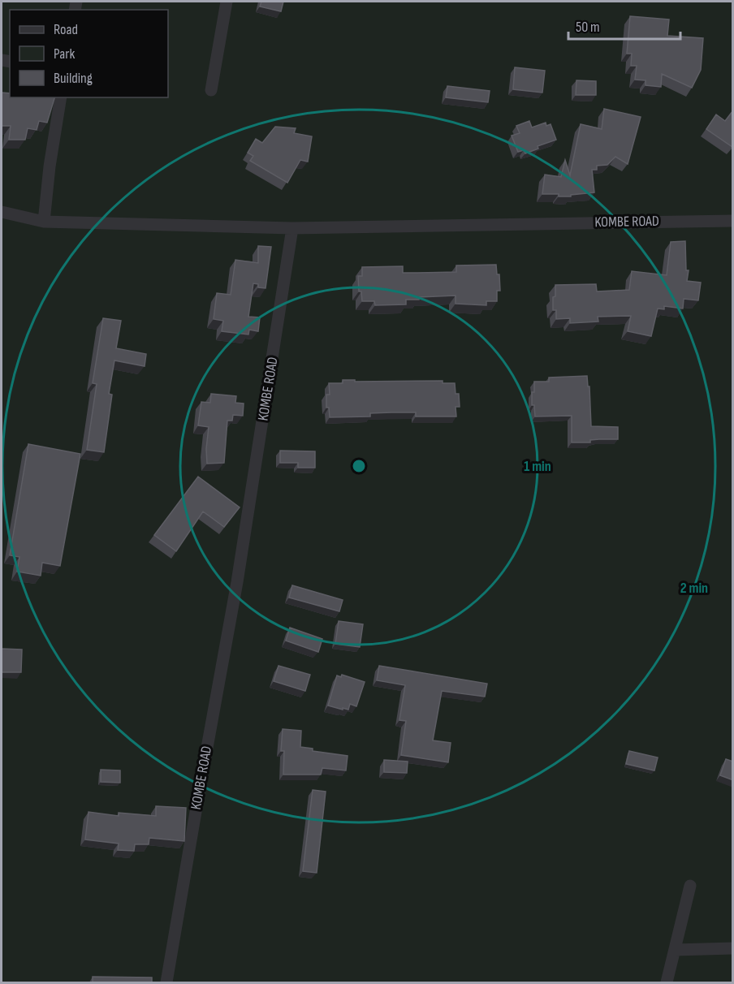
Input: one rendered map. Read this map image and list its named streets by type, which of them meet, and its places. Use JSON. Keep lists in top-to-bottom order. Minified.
{"streets":{"street":["KOMBE ROAD"]},"legend":["Road","Park","Building"],"scale_bar":"50 m","rings":["1 min","2 min"]}
